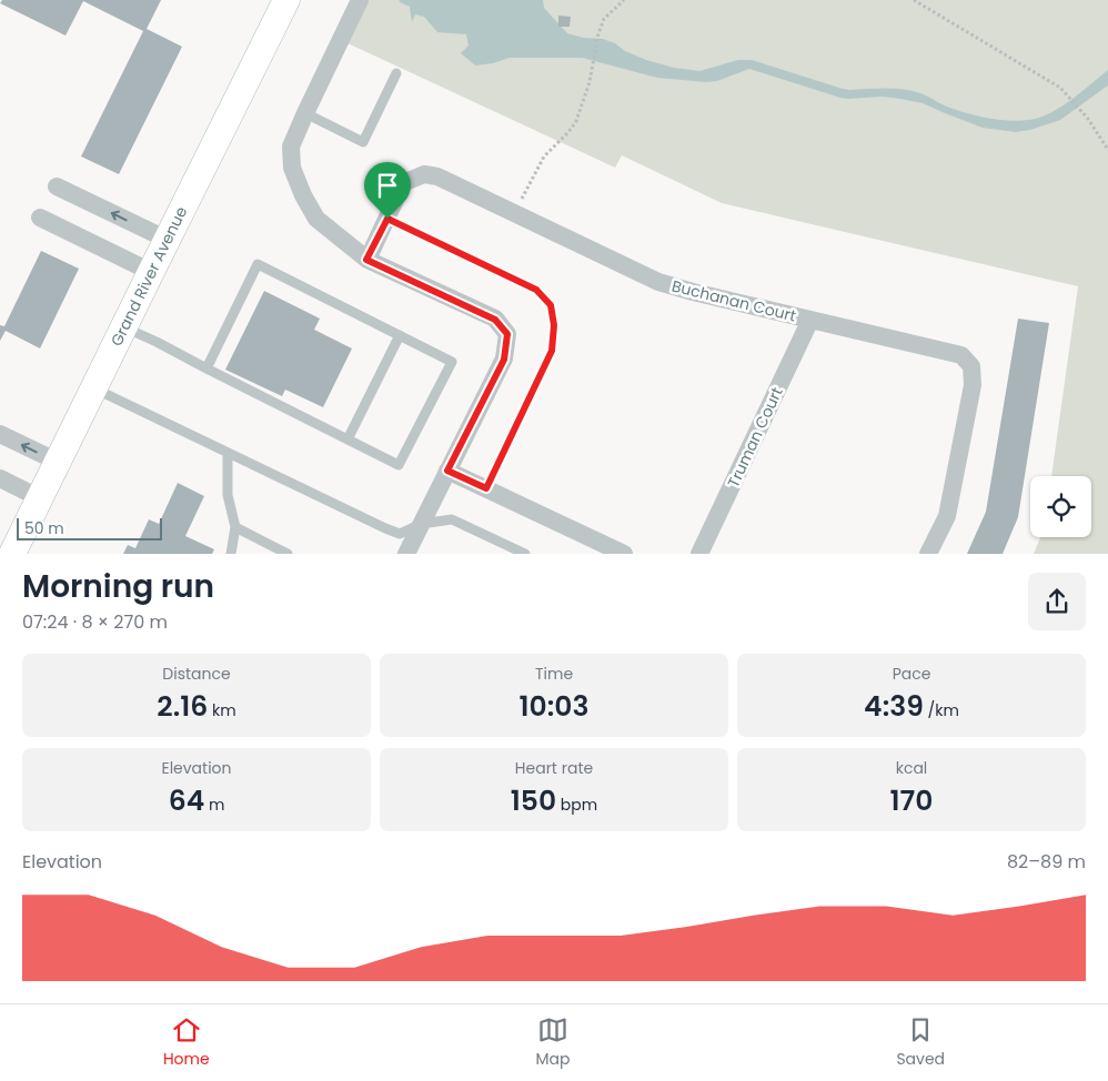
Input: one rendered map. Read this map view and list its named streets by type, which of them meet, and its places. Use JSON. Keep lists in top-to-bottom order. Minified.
{"streets":{"main road":["Grand River Avenue"],"street":["Buchanan Court","Truman Court"]},"crossings":[["Buchanan Court","Truman Court"]],"scale_bar":"50 m","page":{"scale":"50 m","heading":["Morning run","07:24 · 8 × 270 m"],"stats":[["Distance","2.16 km"],["Time","10:03"],["Pace","4:39 /km"],["Elevation","64 m"],["Heart rate","150 bpm"],["kcal","170"]],"chart":["Elevation","82–89 m"],"tabs":["Home","Map","Saved"]}}
